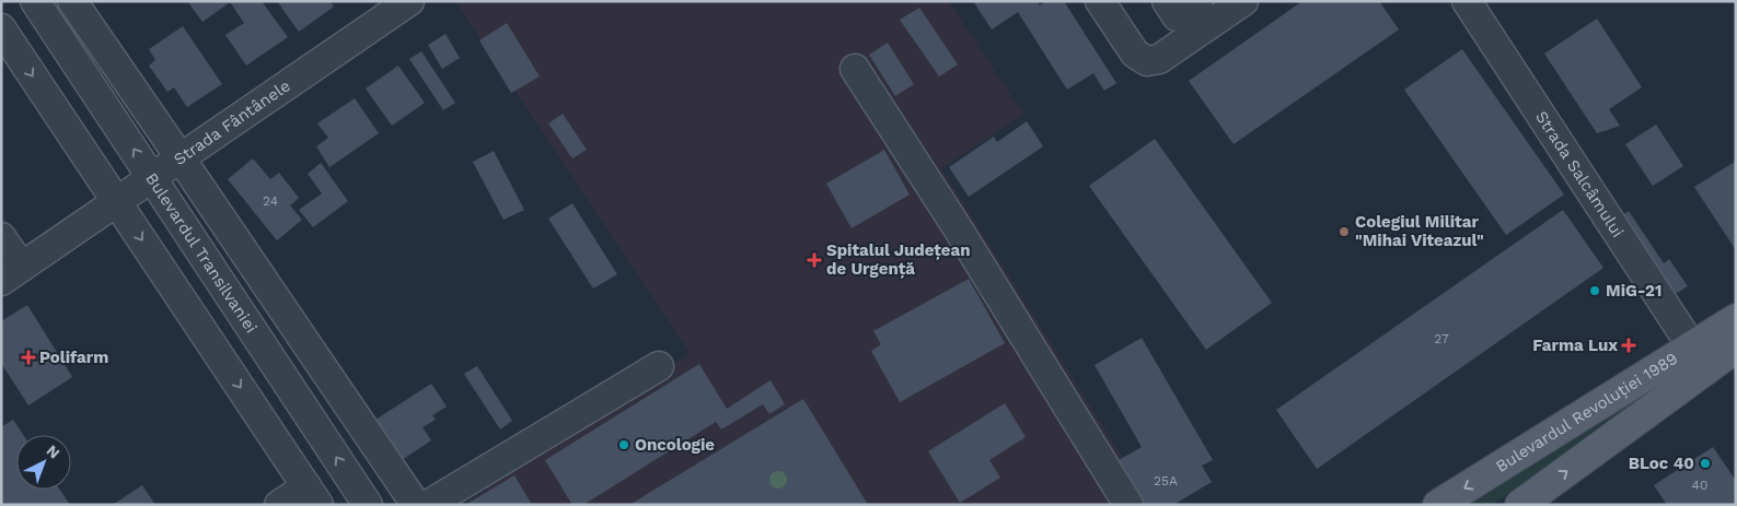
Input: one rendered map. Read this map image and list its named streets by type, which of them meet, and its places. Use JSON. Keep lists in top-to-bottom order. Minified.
{"streets":{"main road":["Bulevardul Revoluției 1989"],"street":["Strada Fântânele","Strada Salcâmului","Bulevardul Transilvaniei"]},"crossings":[["Strada Fântânele","Bulevardul Transilvaniei"],["Strada Salcâmului","Bulevardul Revoluției 1989"]],"places":{"other":["Colegiul Militar \"Mihai Viteazul\"","MiG-21","Oncologie","BLoc 40"],"health":["Spitalul Județean de Urgență","Farma Lux","Polifarm"]},"house_numbers":["24","27","25A","40"],"north":"top right"}
